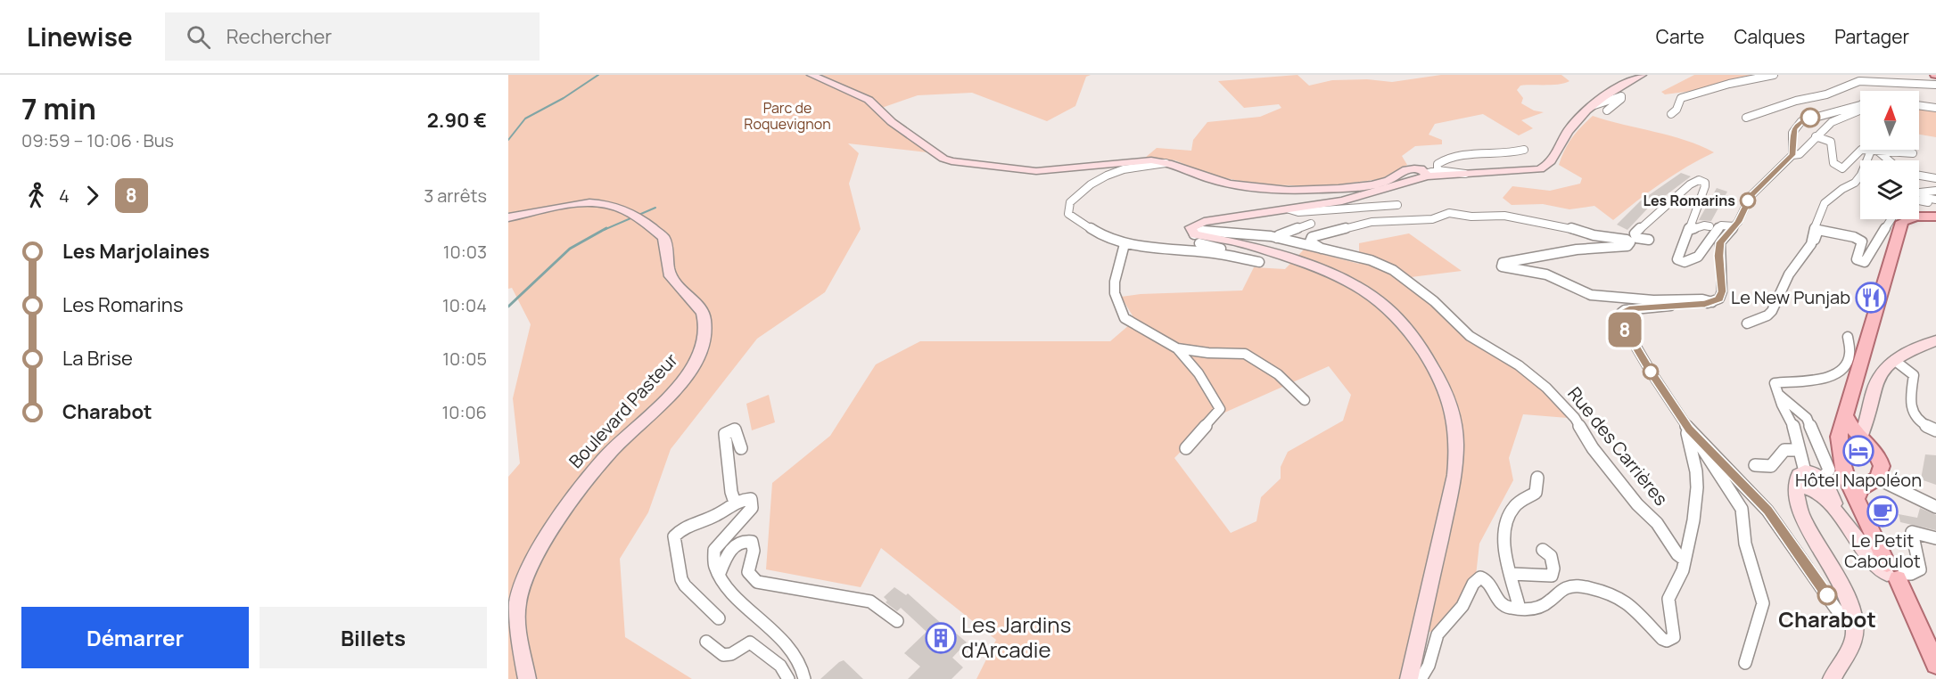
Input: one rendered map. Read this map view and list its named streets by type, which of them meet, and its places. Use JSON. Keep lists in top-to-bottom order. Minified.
{"streets":{"main road":["Boulevard Pasteur"],"street":["Rue des Carrières"]},"parks":["Parc de Roquevignon"],"places":{"other":["Les Romarins","Charabot"],"restaurant":["Le New Punjab"],"hotel":["Hôtel Napoléon"],"cafe":["Le Petit Caboulot"],"building":["Les Jardins d'Arcadie"]},"lines":["bus line 8"],"north":"top","page":{"header":"Linewise","search":"Rechercher","nav":["Carte","Calques","Partager"],"heading":["7 min","09:59 – 10:06 · Bus","2.90 €"],"on_map":"8","legs":["4","8","3 arrêts"],"list":[{"name":"Les Marjolaines","value":"10:03"},{"name":"Les Romarins","value":"10:04"},{"name":"La Brise","value":"10:05"},{"name":"Charabot","value":"10:06"}],"buttons":["Démarrer","Billets"]}}
